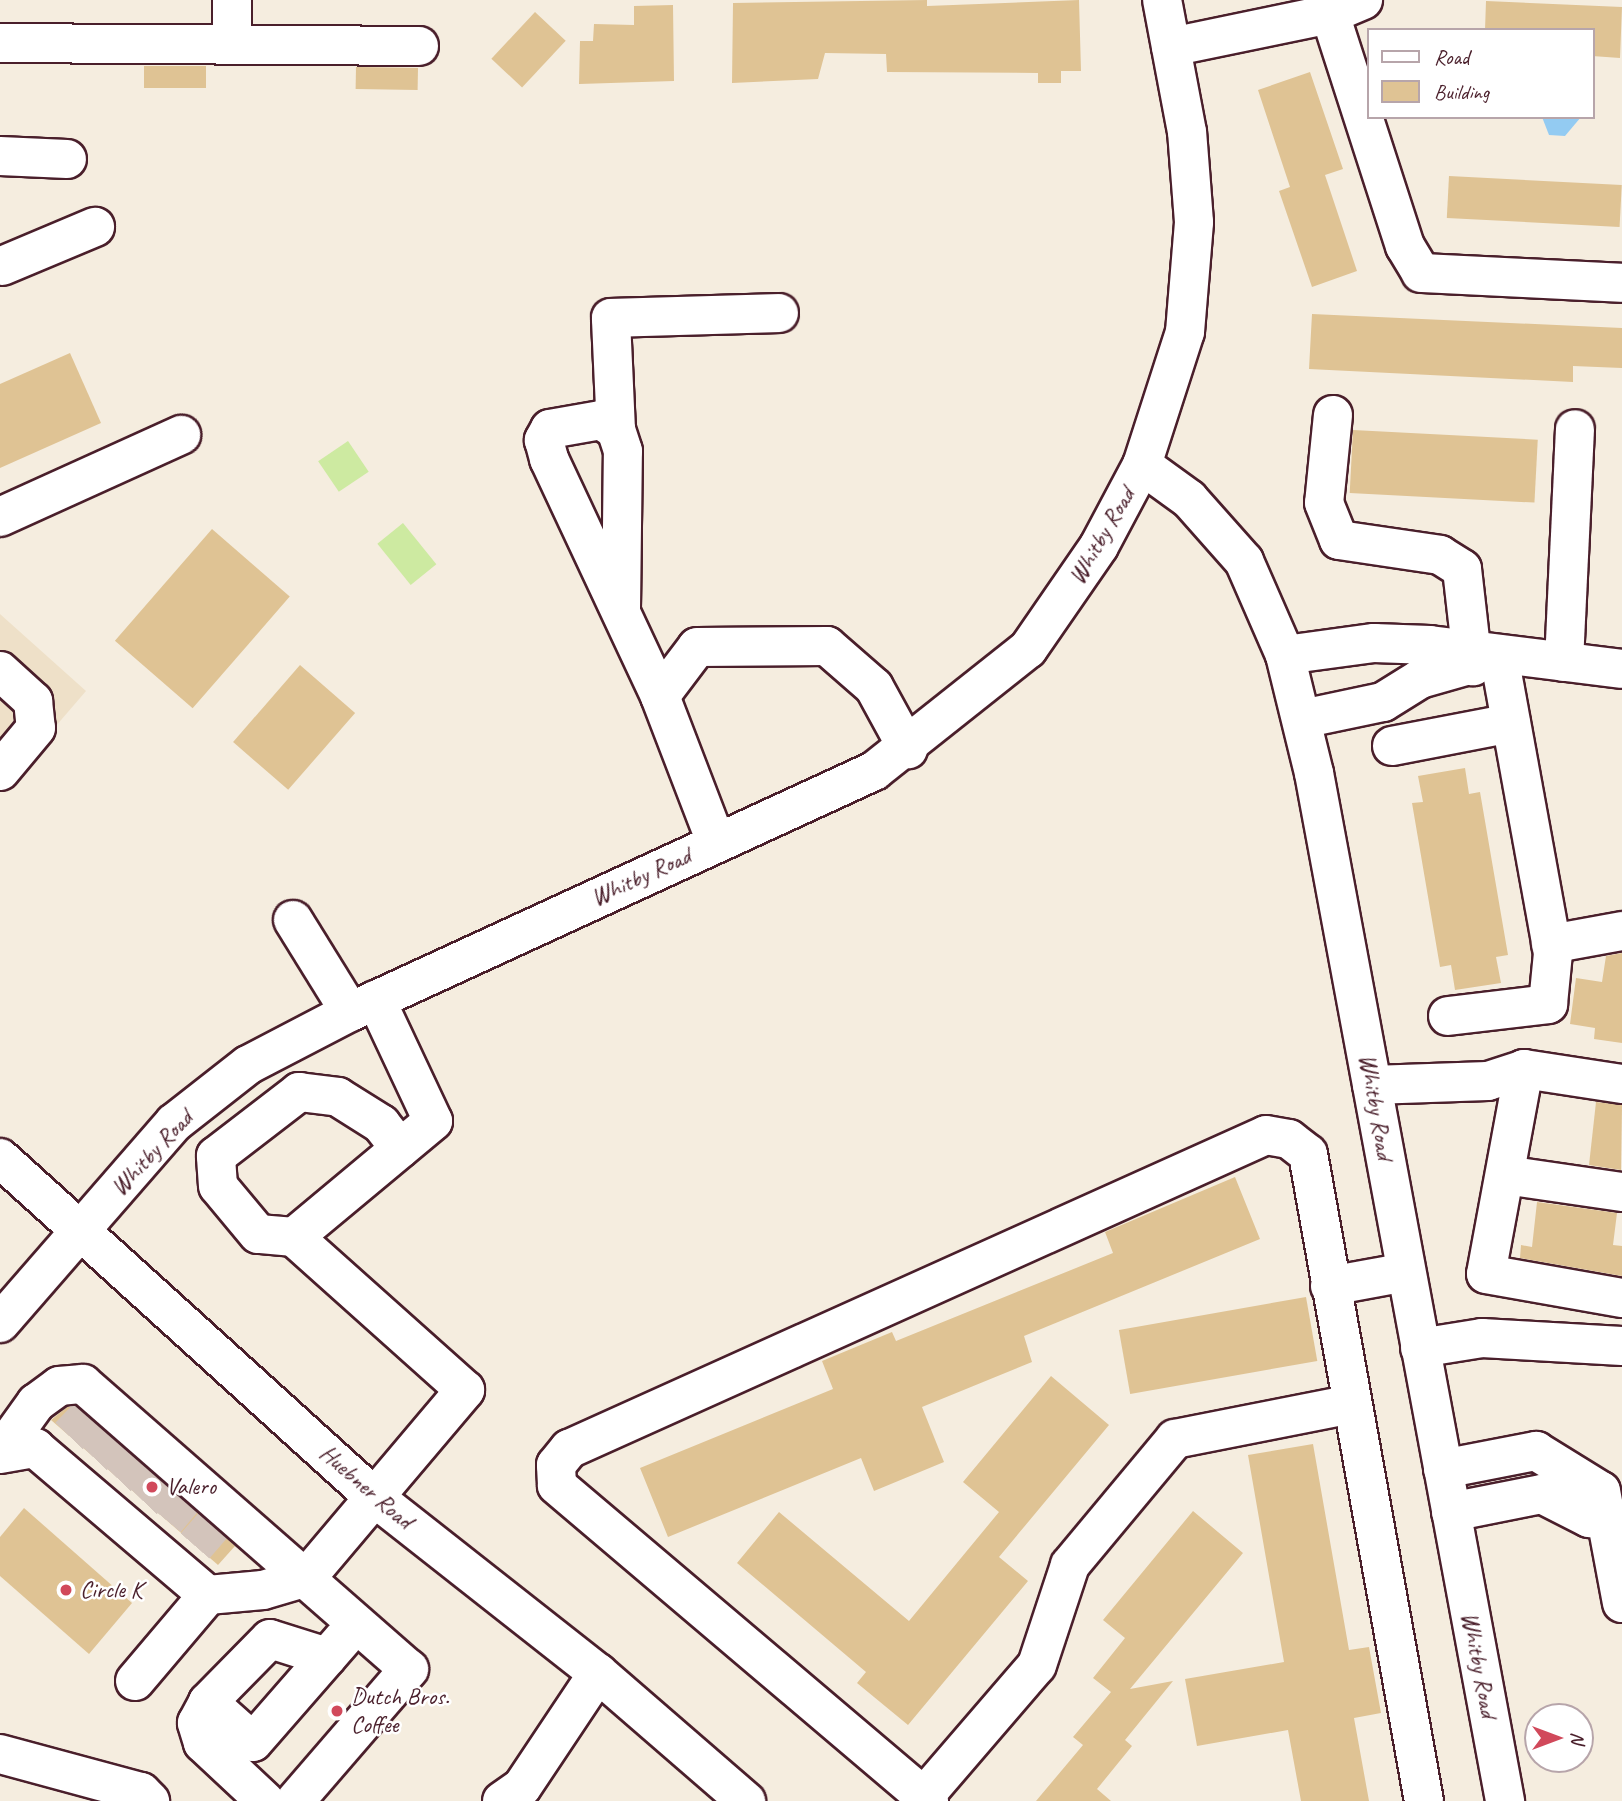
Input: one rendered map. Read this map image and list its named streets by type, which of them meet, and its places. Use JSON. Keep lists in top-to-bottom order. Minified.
{"streets":{"street":["Whitby Road","Huebner Road"]},"crossings":[["Whitby Road","Huebner Road"]],"places":["Valero","Circle K","Dutch Bros. Coffee"],"legend":["Road","Building"],"north":"right"}
